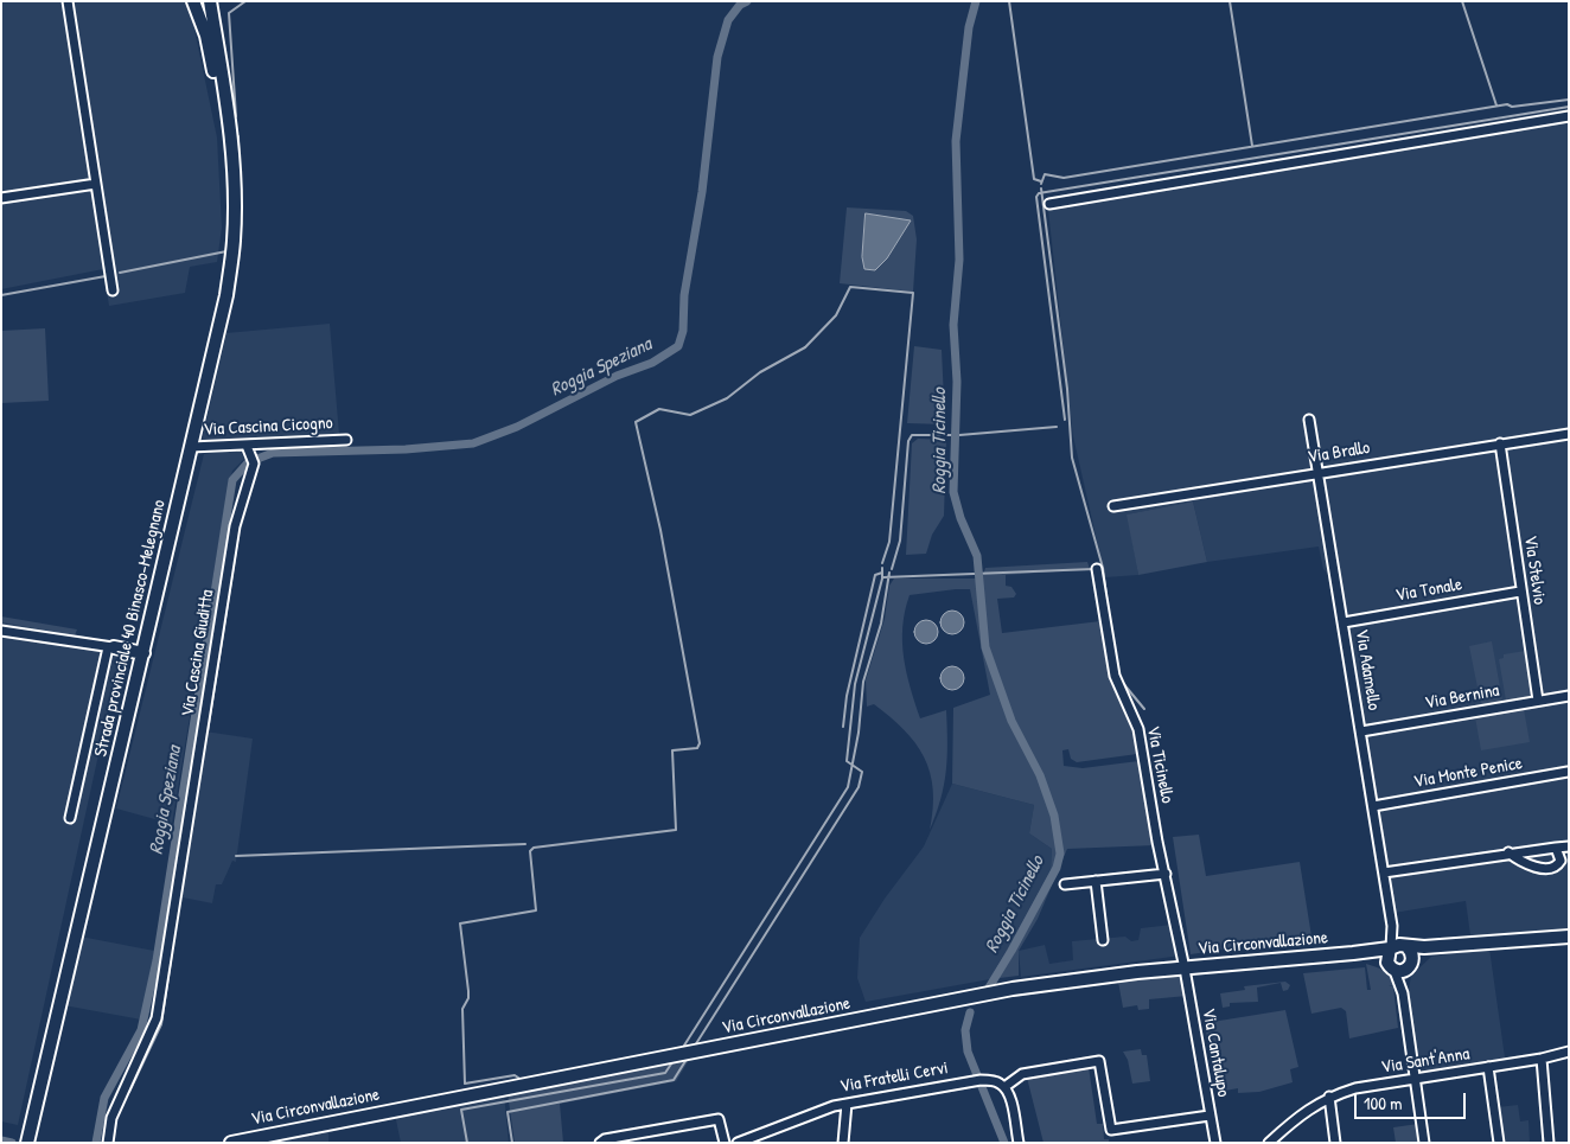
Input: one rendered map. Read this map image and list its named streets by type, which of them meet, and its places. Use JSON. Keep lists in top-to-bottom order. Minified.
{"streets":{"main road":["Strada provinciale 40 Binasco-Melegnano","Via Circonvallazione"],"street":["Via Cascina Cicogno","Via Brallo","Via Stelvio","Via Tonale","Via Cascina Giuditta","Via Adamello","Via Bernina","Via Ticinello","Via Monte Penice","Via Cantalupo","Via Sant'Anna","Via Fratelli Cervi"]},"crossings":[["Via Cascina Cicogno","Strada provinciale 40 Binasco-Melegnano"],["Via Cascina Cicogno","Via Cascina Giuditta"],["Via Brallo","Via Stelvio"],["Via Brallo","Via Adamello"],["Via Stelvio","Via Tonale"],["Via Stelvio","Via Bernina"],["Via Tonale","Via Adamello"],["Via Adamello","Via Bernina"],["Via Adamello","Via Monte Penice"],["Via Adamello","Via Circonvallazione"],["Via Ticinello","Via Circonvallazione"],["Via Ticinello","Via Cantalupo"],["Via Circonvallazione","Via Cantalupo"]],"water":["Roggia Speziana","Roggia Ticinello"],"scale_bar":"100 m"}
